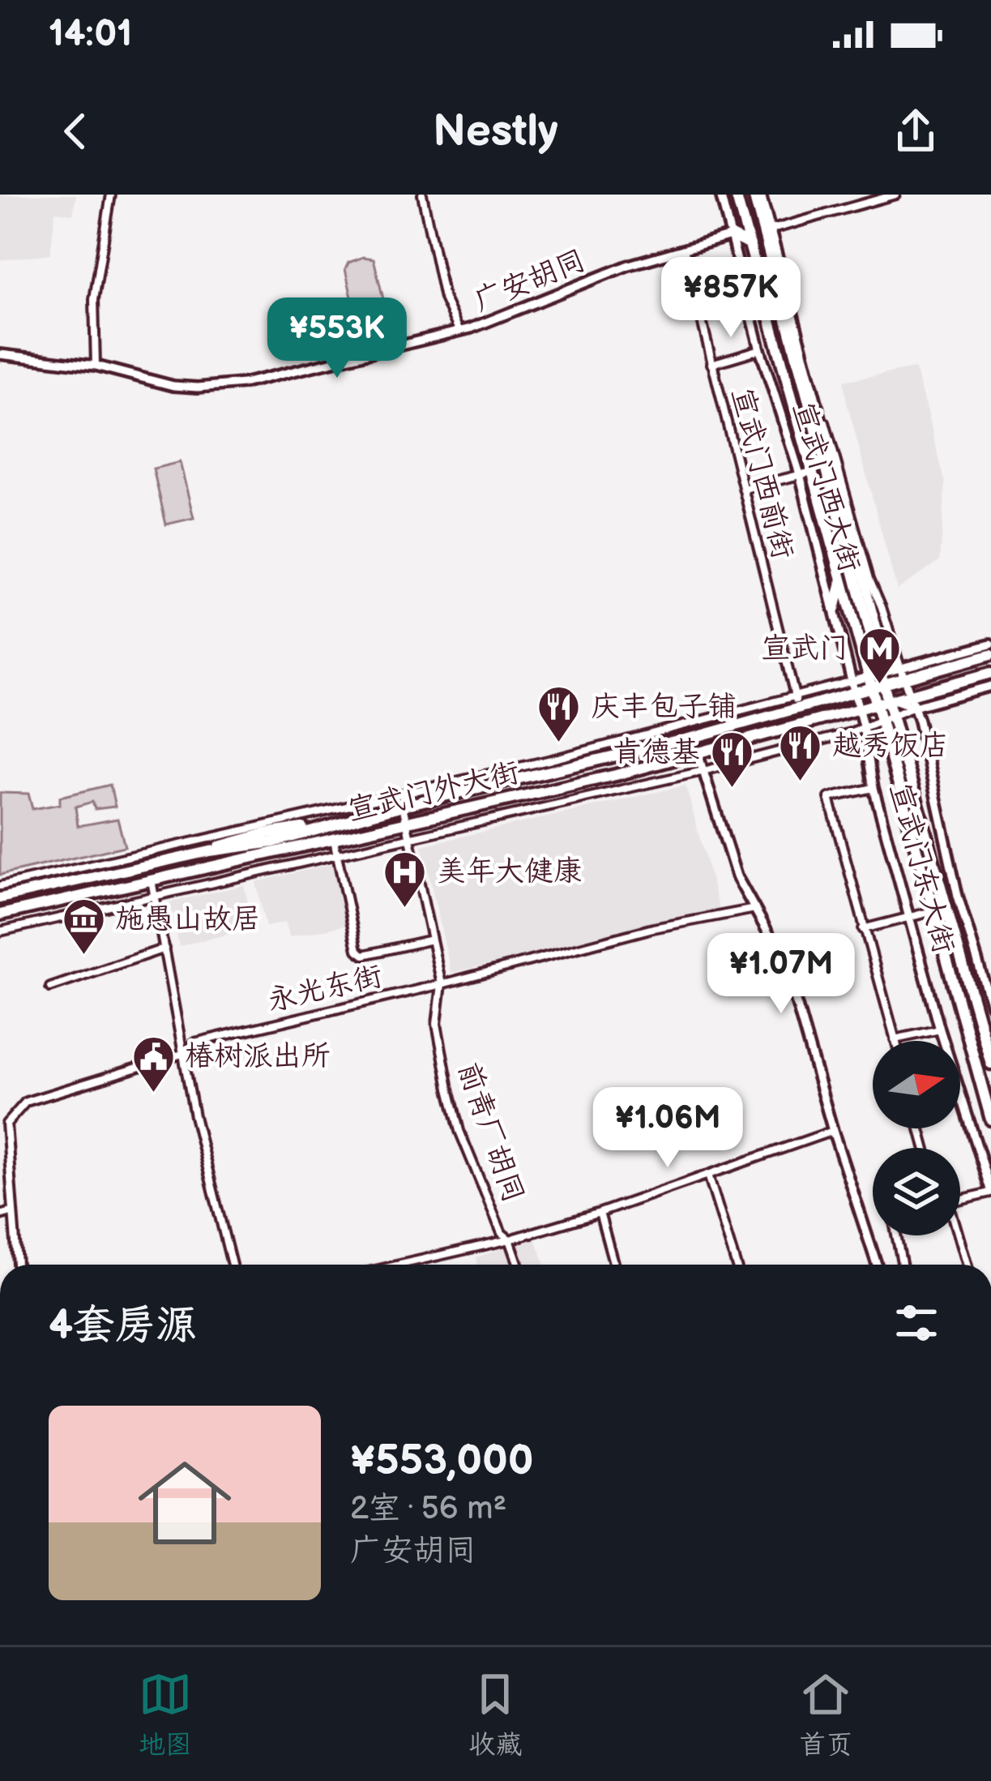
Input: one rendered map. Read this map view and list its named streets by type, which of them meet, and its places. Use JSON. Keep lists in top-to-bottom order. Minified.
{"streets":{"main road":["宣武门西大街","宣武门外大街","宣武门东大街"],"street":["广安胡同","宣武门西前街","永光东街","前青厂胡同"]},"crossings":[["广安胡同","宣武门西前街"],["广安胡同","宣武门西大街"],["宣武门西前街","宣武门外大街"],["宣武门西大街","宣武门外大街"],["宣武门西大街","宣武门东大街"],["宣武门外大街","宣武门东大街"],["宣武门外大街","前青厂胡同"],["永光东街","前青厂胡同"]],"places":{"metro station":["宣武门"],"restaurant":["庆丰包子铺","越秀饭店","肯德基"],"hospital":["美年大健康"],"museum":["施愚山故居"],"public building":["椿树派出所"]},"north":"right","page":{"status":"14:01","header":"Nestly","price":["¥857K","¥553K","¥1.07M","¥1.06M"],"heading":"4套房源","list":[{"name":"¥553,000","note":"2室 · 56 m² · 广安胡同"}],"tabs":["地图","收藏","首页"]}}
